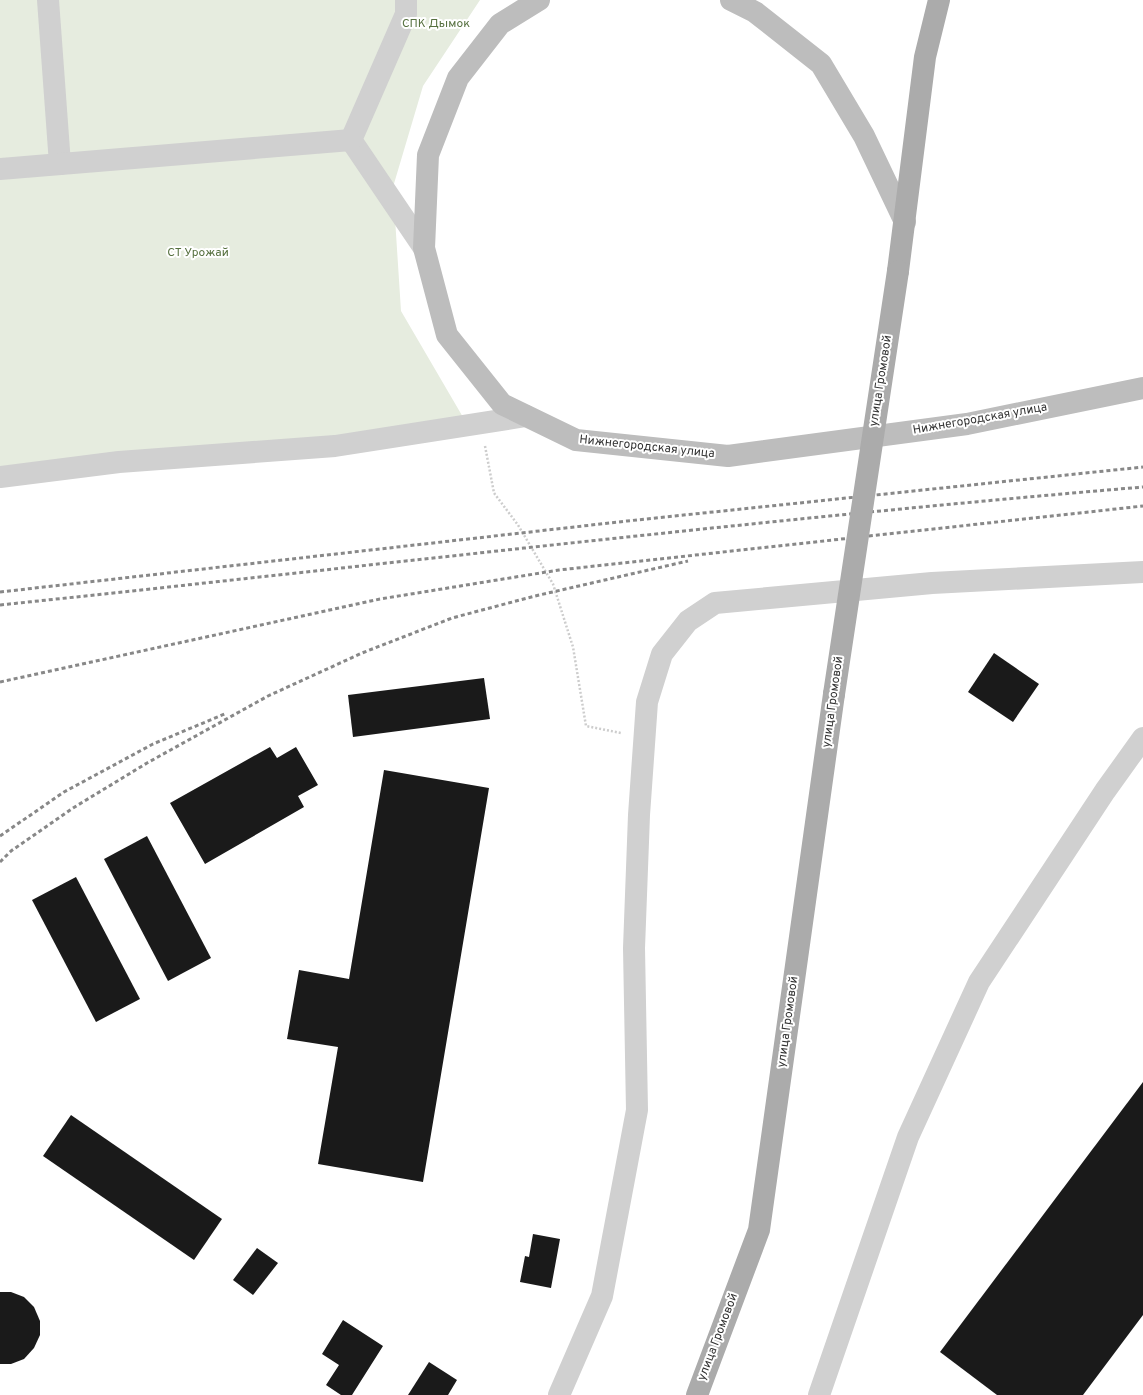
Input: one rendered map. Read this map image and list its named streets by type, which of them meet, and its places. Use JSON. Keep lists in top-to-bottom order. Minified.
{"streets":{"main road":["улица Громовой","Нижнегородская улица"]},"parks":["СПК Дымок","СТ Урожай"]}
